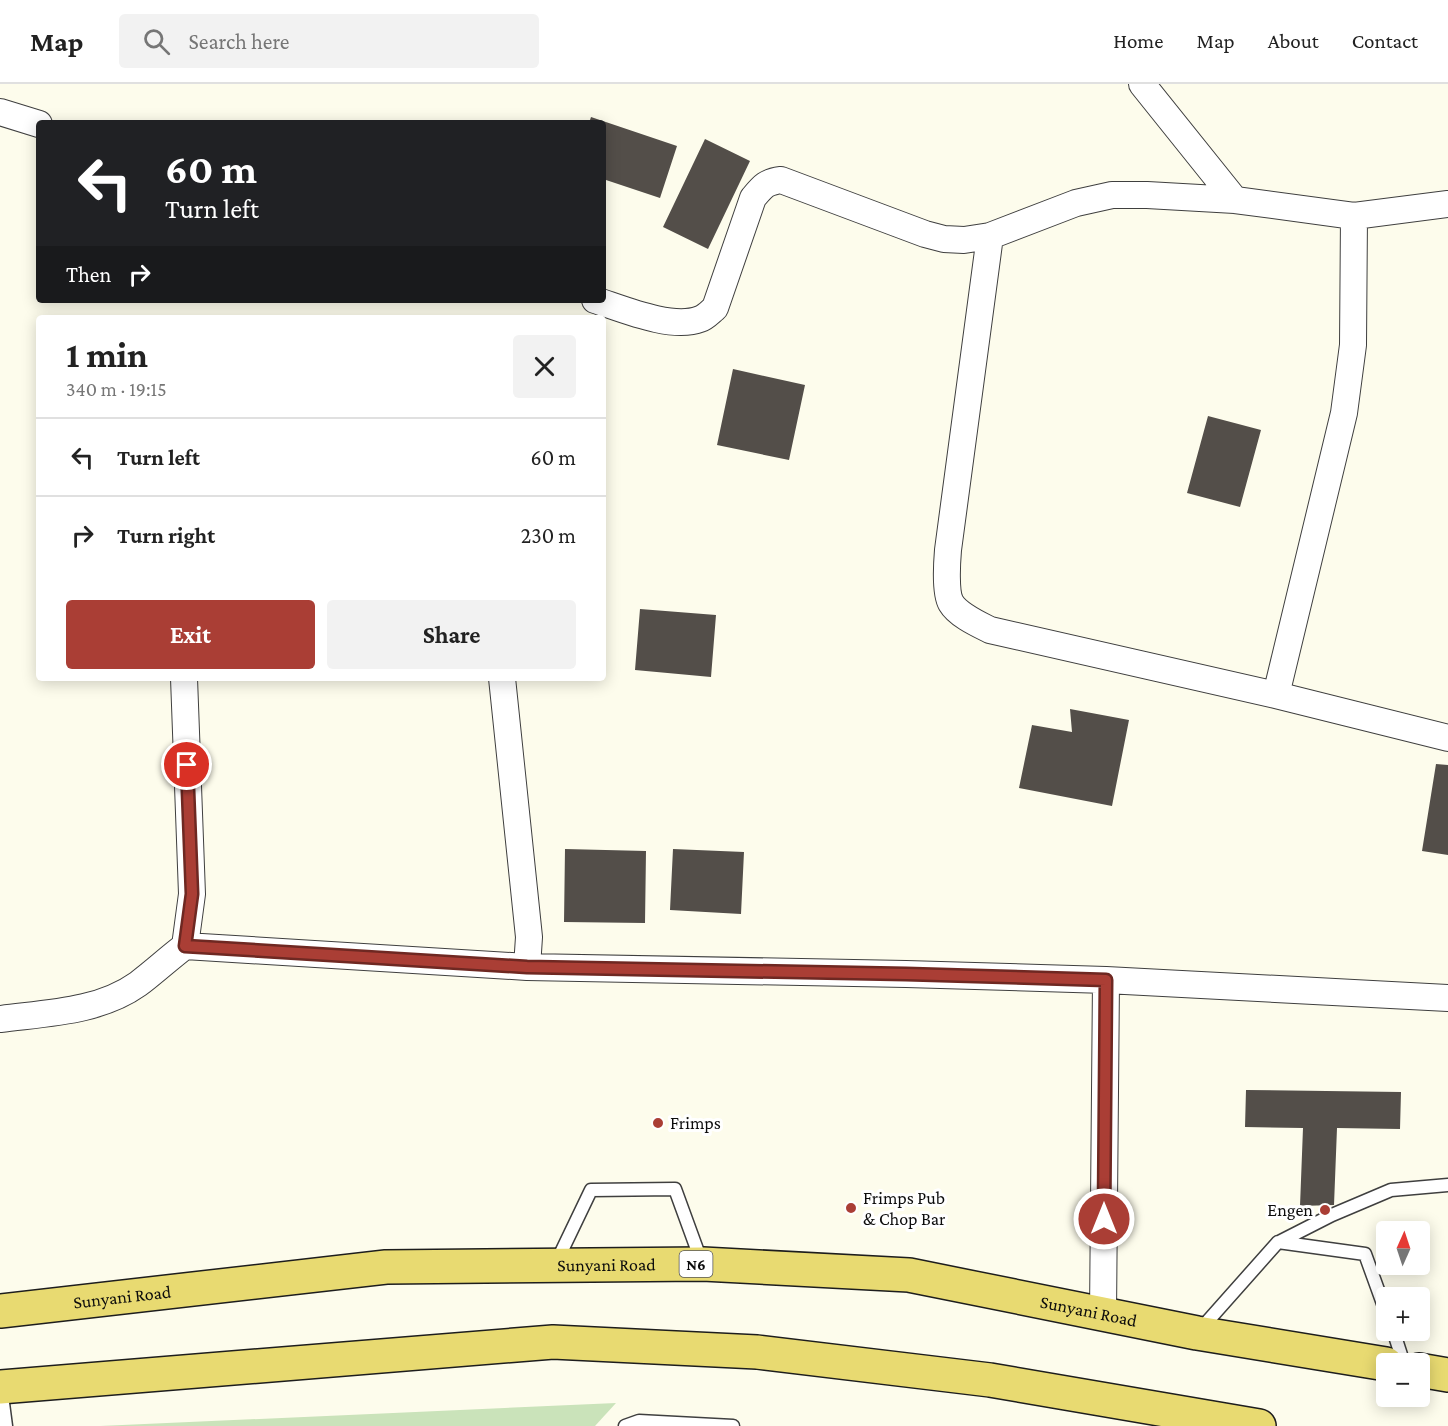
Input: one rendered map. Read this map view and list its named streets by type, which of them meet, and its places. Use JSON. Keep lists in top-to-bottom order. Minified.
{"streets":{"main road":["N6","Sunyani Road"]},"places":["Frimps","Frimps Pub & Chop Bar","Engen"],"north":"top","page":{"header":"Map","search":"Search here","nav":["Home","Map","About","Contact"],"turn":["60 m","Turn left"],"then":"Then","heading":["1 min","340 m · 19:15"],"list":[{"name":"Turn left","value":"60 m"},{"name":"Turn right","value":"230 m"}],"buttons":["Exit","Share"],"map_buttons":["+","−"]}}
